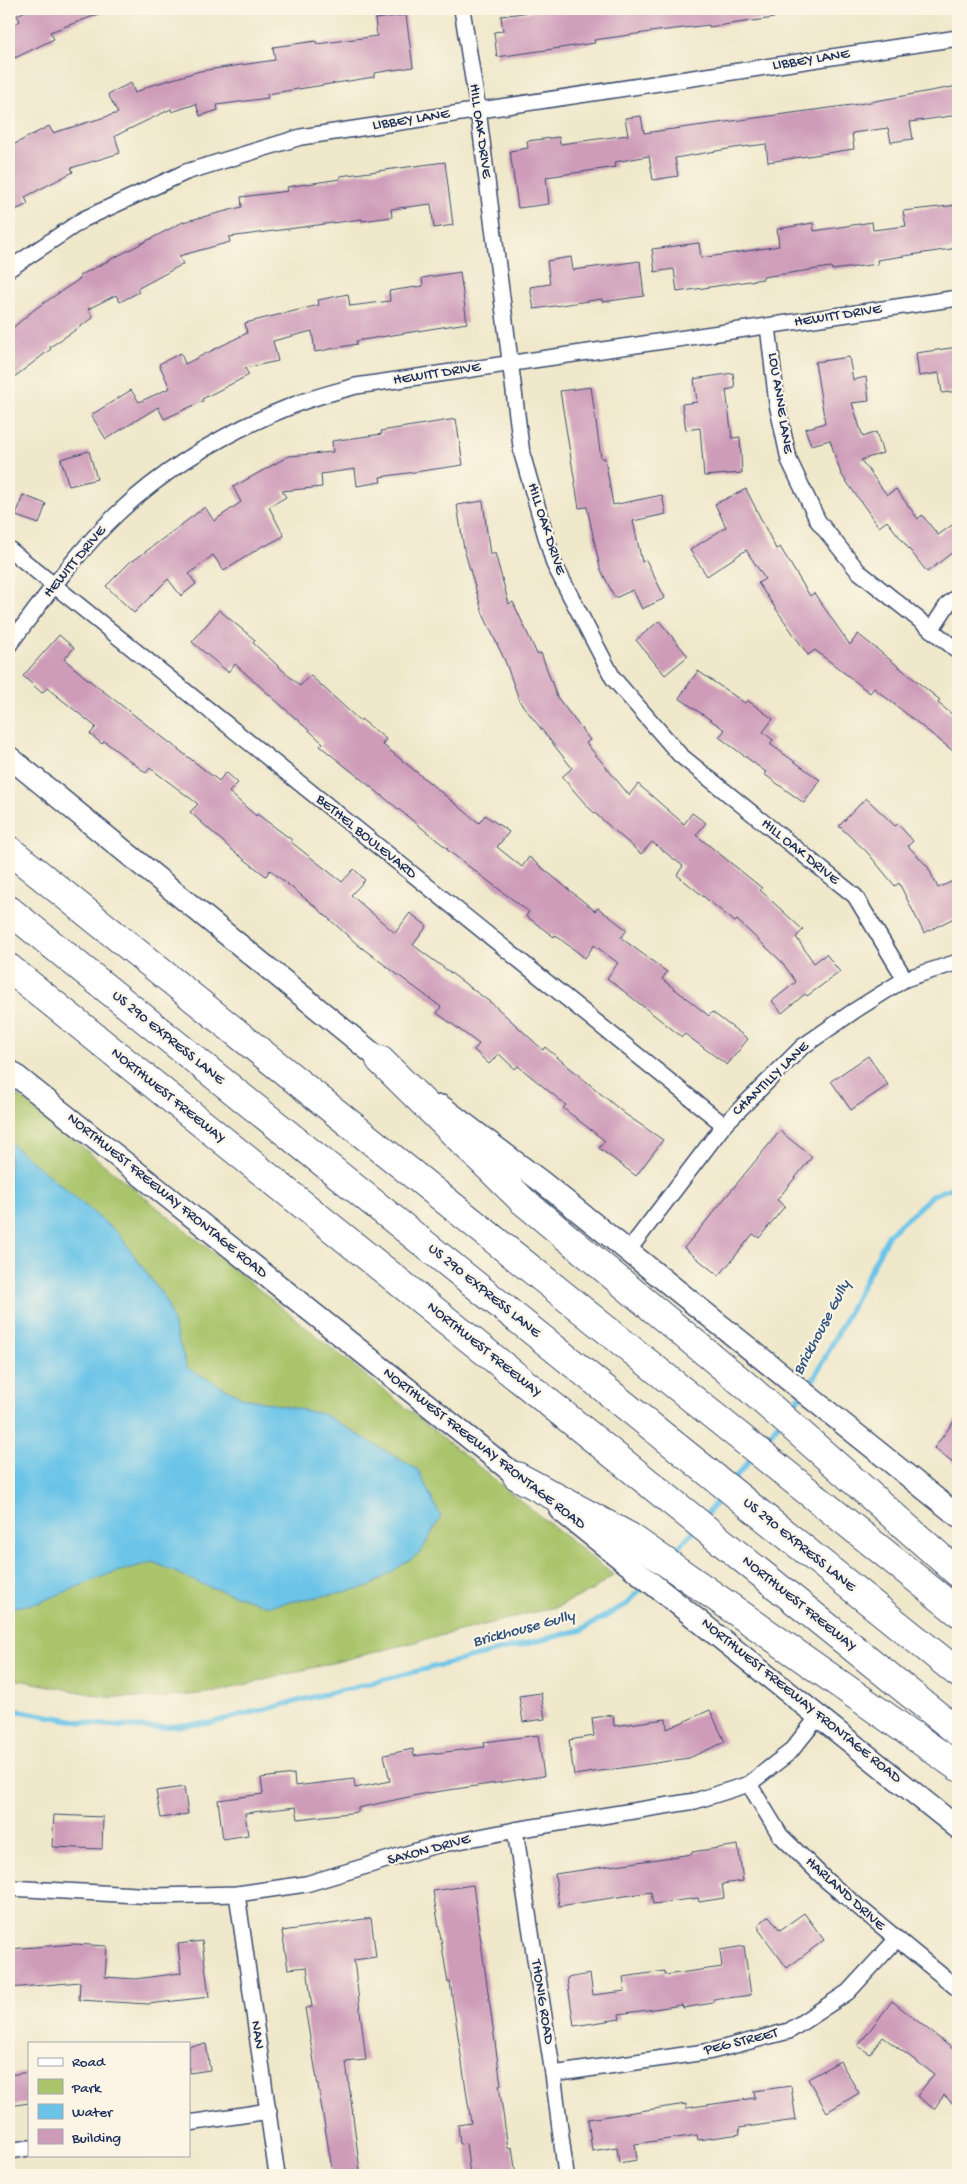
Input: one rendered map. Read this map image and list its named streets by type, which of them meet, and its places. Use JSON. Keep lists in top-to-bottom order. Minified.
{"streets":{"highway":["US 290 EXPRESS LANE","NORTHWEST FREEWAY"],"main road":["NORTHWEST FREEWAY FRONTAGE ROAD"],"street":["LIBBEY LANE","HILL OAK DRIVE","HEWITT DRIVE","LOU ANNE LANE","BETHEL BOULEVARD","CHANTILLY LANE","SAXON DRIVE","HARLAND DRIVE","THONIG ROAD","NAN","PEG STREET"]},"crossings":[["LIBBEY LANE","HILL OAK DRIVE"],["HILL OAK DRIVE","HEWITT DRIVE"],["HILL OAK DRIVE","CHANTILLY LANE"],["HEWITT DRIVE","LOU ANNE LANE"],["HEWITT DRIVE","BETHEL BOULEVARD"],["BETHEL BOULEVARD","CHANTILLY LANE"],["NORTHWEST FREEWAY FRONTAGE ROAD","SAXON DRIVE"],["SAXON DRIVE","HARLAND DRIVE"],["SAXON DRIVE","THONIG ROAD"],["SAXON DRIVE","NAN"],["HARLAND DRIVE","PEG STREET"],["THONIG ROAD","PEG STREET"]],"water":["Brickhouse Gully"],"legend":["Road","Park","Water","Building"]}
